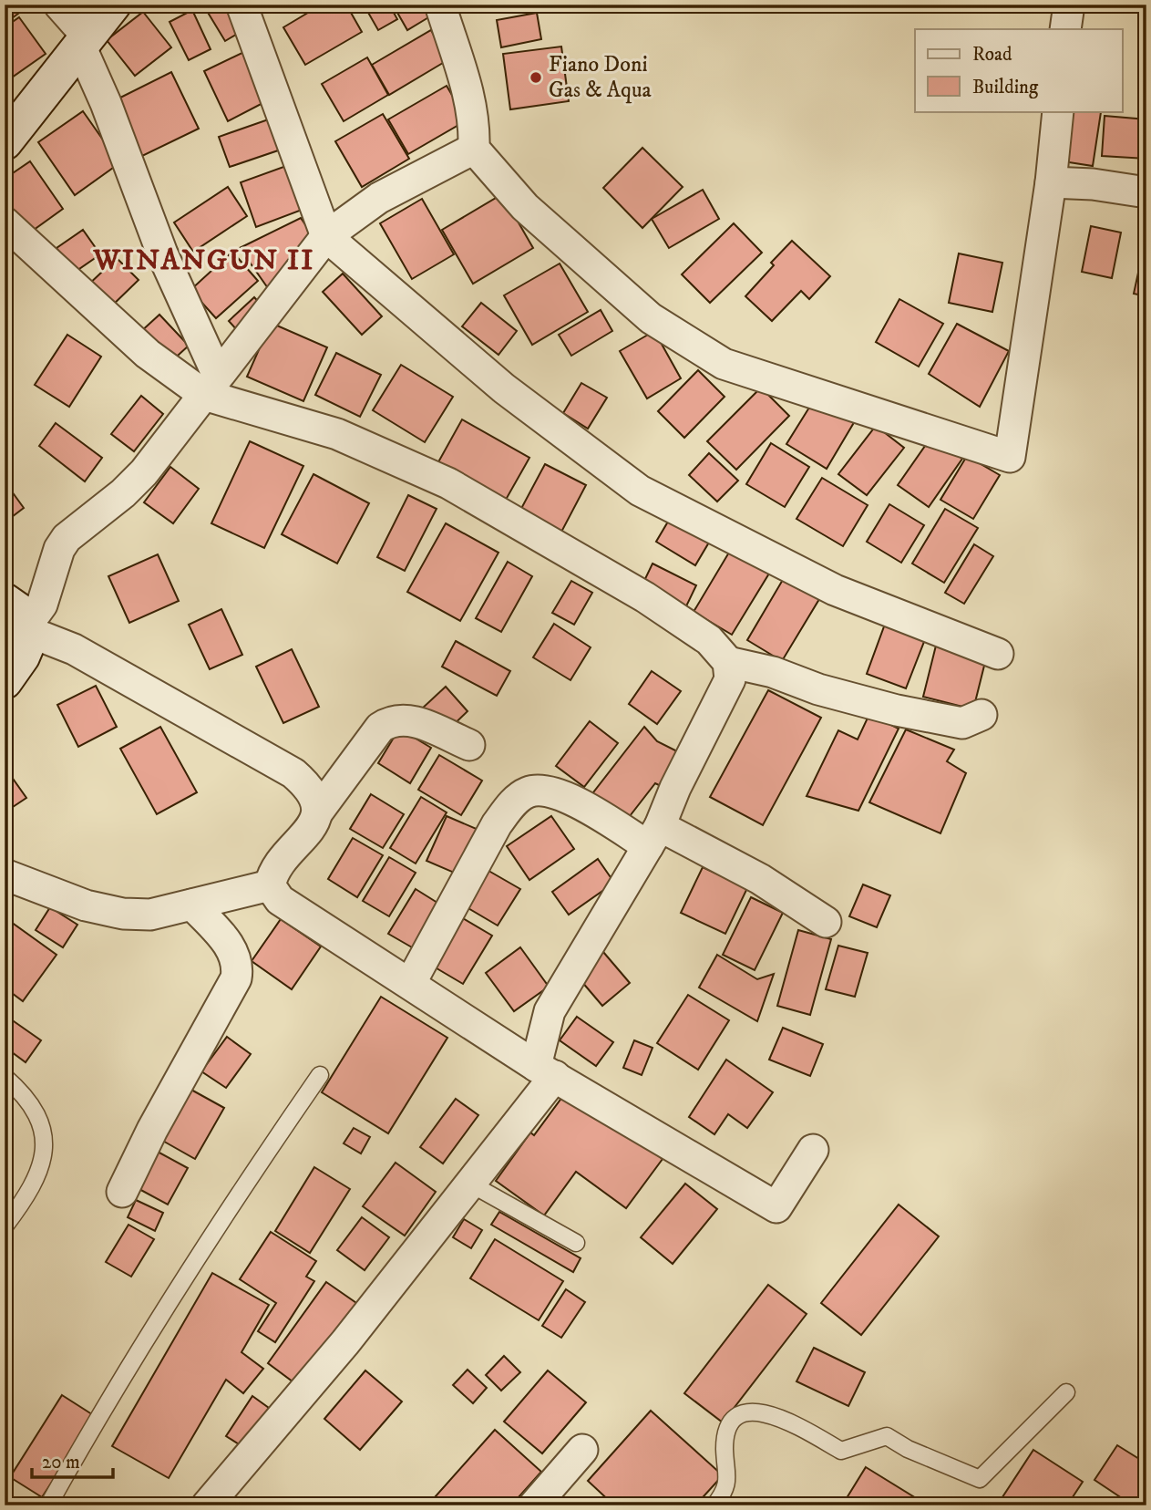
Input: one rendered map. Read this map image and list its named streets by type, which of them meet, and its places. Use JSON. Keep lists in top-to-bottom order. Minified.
{"districts":["WINANGUN II"],"places":["Fiano Doni Gas & Aqua"],"legend":["Road","Building"],"scale_bar":"20 m"}
